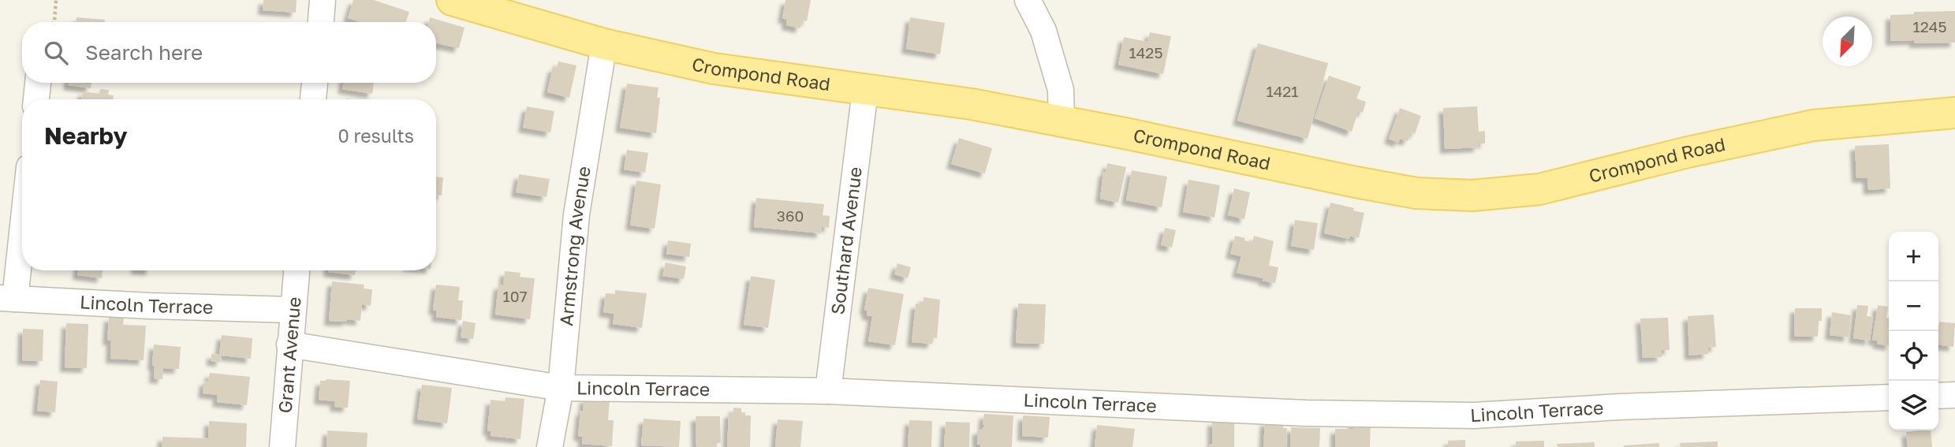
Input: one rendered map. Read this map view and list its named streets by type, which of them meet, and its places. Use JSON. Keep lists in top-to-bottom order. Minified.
{"streets":{"main road":["Crompond Road"],"street":["Southard Avenue","Armstrong Avenue","Lincoln Terrace","Grant Avenue"]},"crossings":[["Crompond Road","Southard Avenue"],["Crompond Road","Armstrong Avenue"],["Southard Avenue","Lincoln Terrace"],["Armstrong Avenue","Lincoln Terrace"],["Lincoln Terrace","Grant Avenue"]],"house_numbers":["1245","1425","1421","360","107"],"north":"bottom left","page":{"search":"Search here","heading":["Nearby","0 results"],"map_buttons":["+","−"]}}
